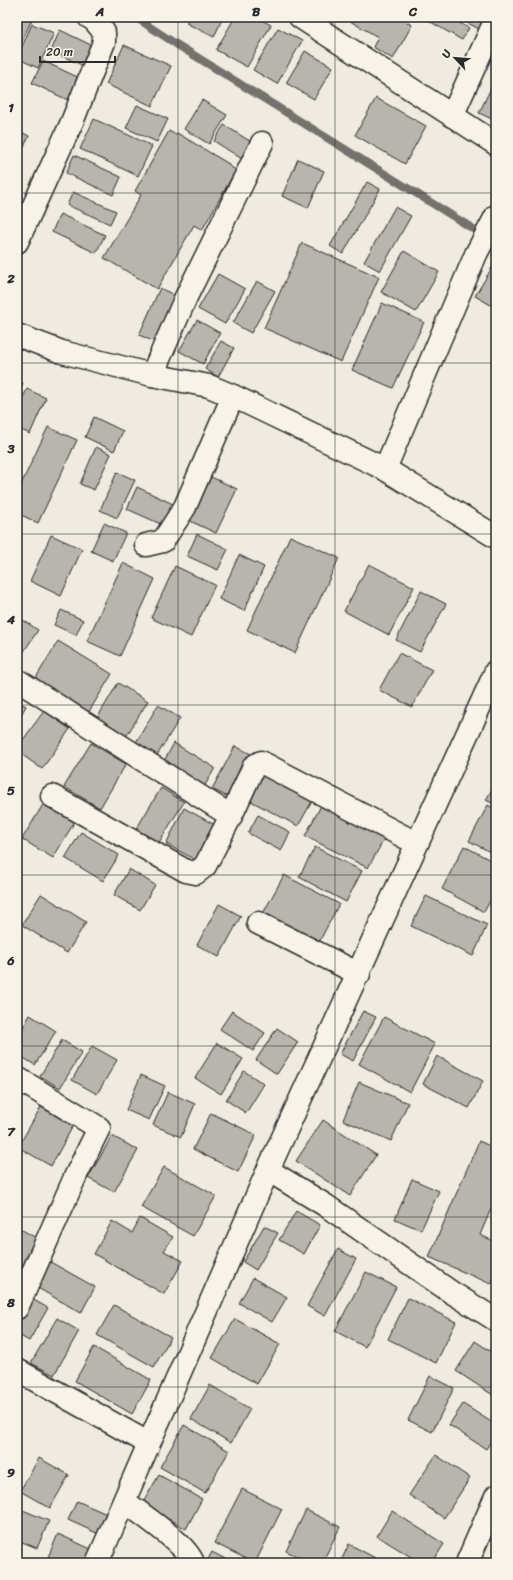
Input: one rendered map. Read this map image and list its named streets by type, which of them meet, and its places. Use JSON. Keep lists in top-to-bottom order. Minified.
{"scale_bar":"20 m","north":"top left","grid":{"columns":["A","B","C"],"rows":["1","2","3","4","5","6","7","8","9"]}}
